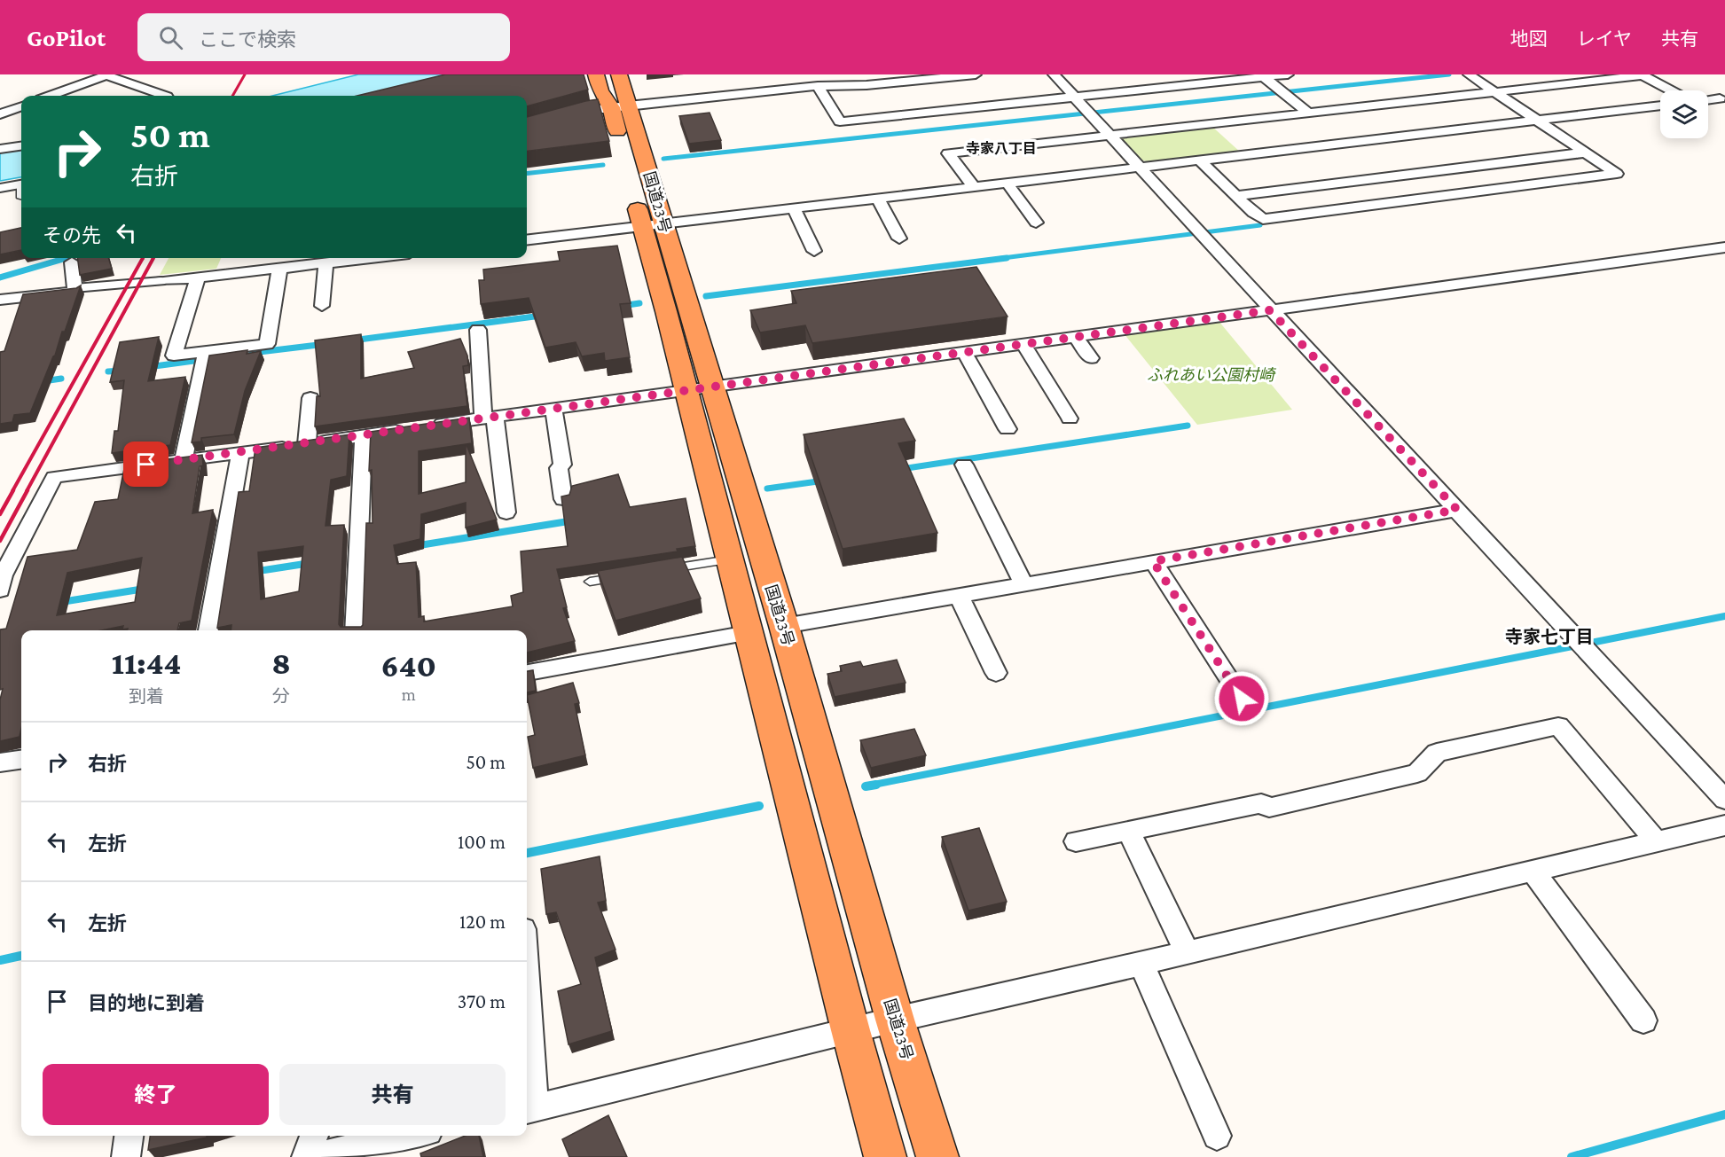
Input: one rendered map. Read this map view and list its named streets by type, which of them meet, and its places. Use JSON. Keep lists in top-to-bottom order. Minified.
{"streets":{"highway":["国道23号"]},"districts":["寺家八丁目","寺家七丁目"],"parks":["ふれあい公園村崎"],"page":{"header":"GoPilot","search":"ここで検索","nav":["地図","レイヤ","共有"],"turn":["50 m","右折"],"then":"その先","eta":["11:44","到着","8","分","640","m"],"list":[{"name":"右折","value":"50 m"},{"name":"左折","value":"100 m"},{"name":"左折","value":"120 m"},{"name":"目的地に到着","value":"370 m"}],"buttons":["終了","共有"]}}
